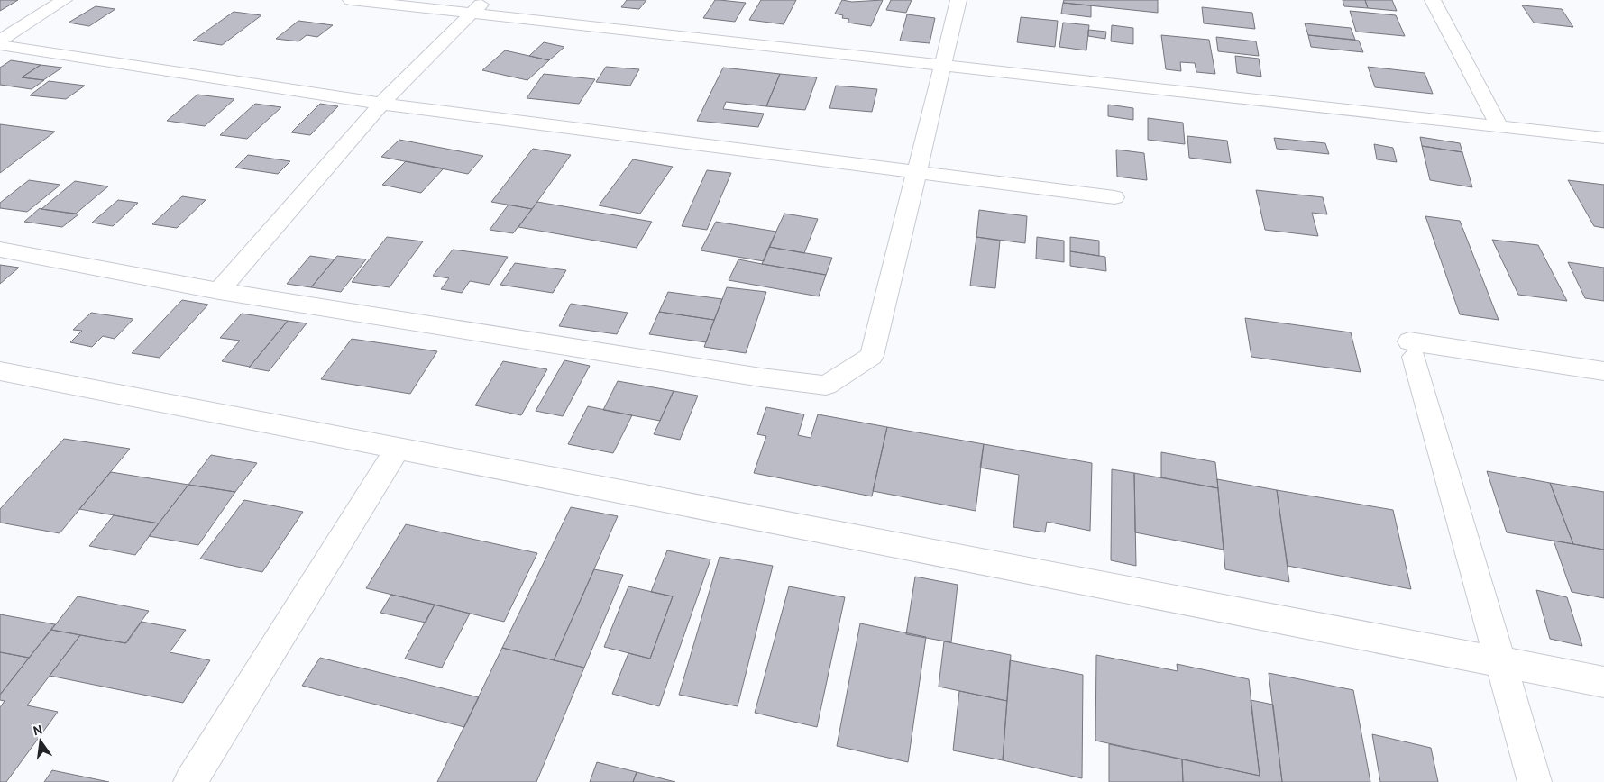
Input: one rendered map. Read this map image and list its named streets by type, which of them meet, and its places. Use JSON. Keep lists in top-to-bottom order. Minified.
{"north":"top"}
